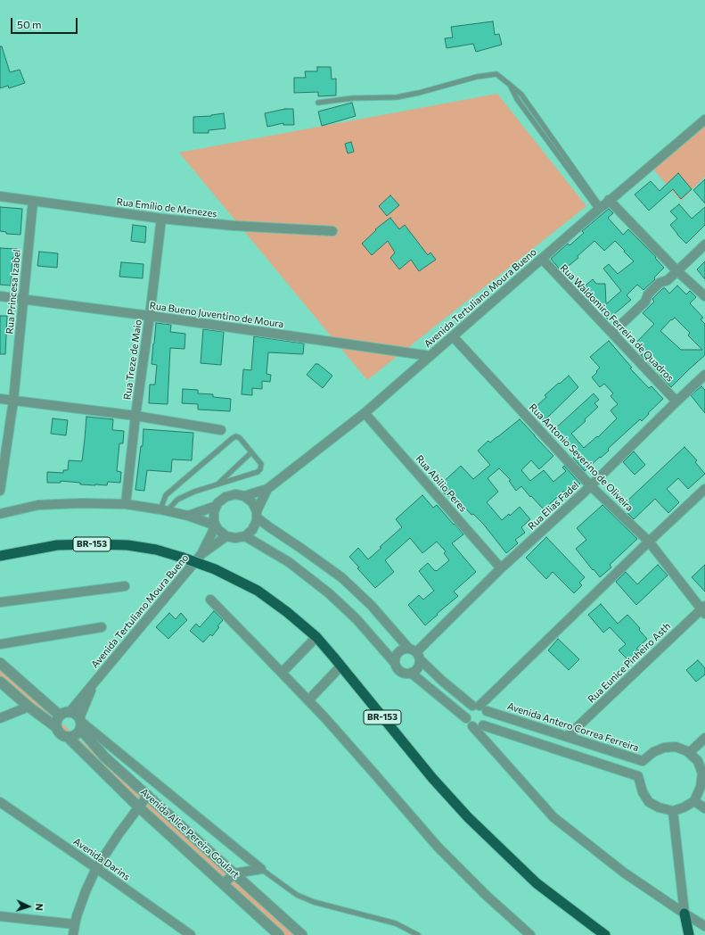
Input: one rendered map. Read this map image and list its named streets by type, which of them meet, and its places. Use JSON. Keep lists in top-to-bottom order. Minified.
{"streets":{"highway":["BR-153"],"street":["Rua Emílio de Menezes","Rua Princesa Izabel","Avenida Tertuliano Moura Bueno","Rua Bueno Juventino de Moura","Rua Waldomiro Ferreira de Quadros","Rua Treze de Maio","Rua Antonio Severino de Oliveira","Rua Abilio Peres","Rua Elias Fadel","Rua Eunice Pinheiro Asth","Avenida Antero Correa Ferreira","Avenida Alice Pereira Goulart","Avenida Darins"]},"crossings":[["Rua Emílio de Menezes","Rua Princesa Izabel"],["Rua Emílio de Menezes","Rua Treze de Maio"],["Rua Princesa Izabel","Rua Bueno Juventino de Moura"],["Avenida Tertuliano Moura Bueno","Rua Bueno Juventino de Moura"],["Avenida Tertuliano Moura Bueno","Rua Waldomiro Ferreira de Quadros"],["Avenida Tertuliano Moura Bueno","Rua Antonio Severino de Oliveira"],["Avenida Tertuliano Moura Bueno","Rua Abilio Peres"],["Avenida Tertuliano Moura Bueno","Avenida Alice Pereira Goulart"],["Rua Bueno Juventino de Moura","Rua Treze de Maio"],["Rua Waldomiro Ferreira de Quadros","Rua Elias Fadel"],["Rua Antonio Severino de Oliveira","Rua Elias Fadel"],["Rua Antonio Severino de Oliveira","Rua Eunice Pinheiro Asth"],["Rua Abilio Peres","Rua Elias Fadel"],["Rua Eunice Pinheiro Asth","Avenida Antero Correa Ferreira"]],"scale_bar":"50 m","north":"right"}
